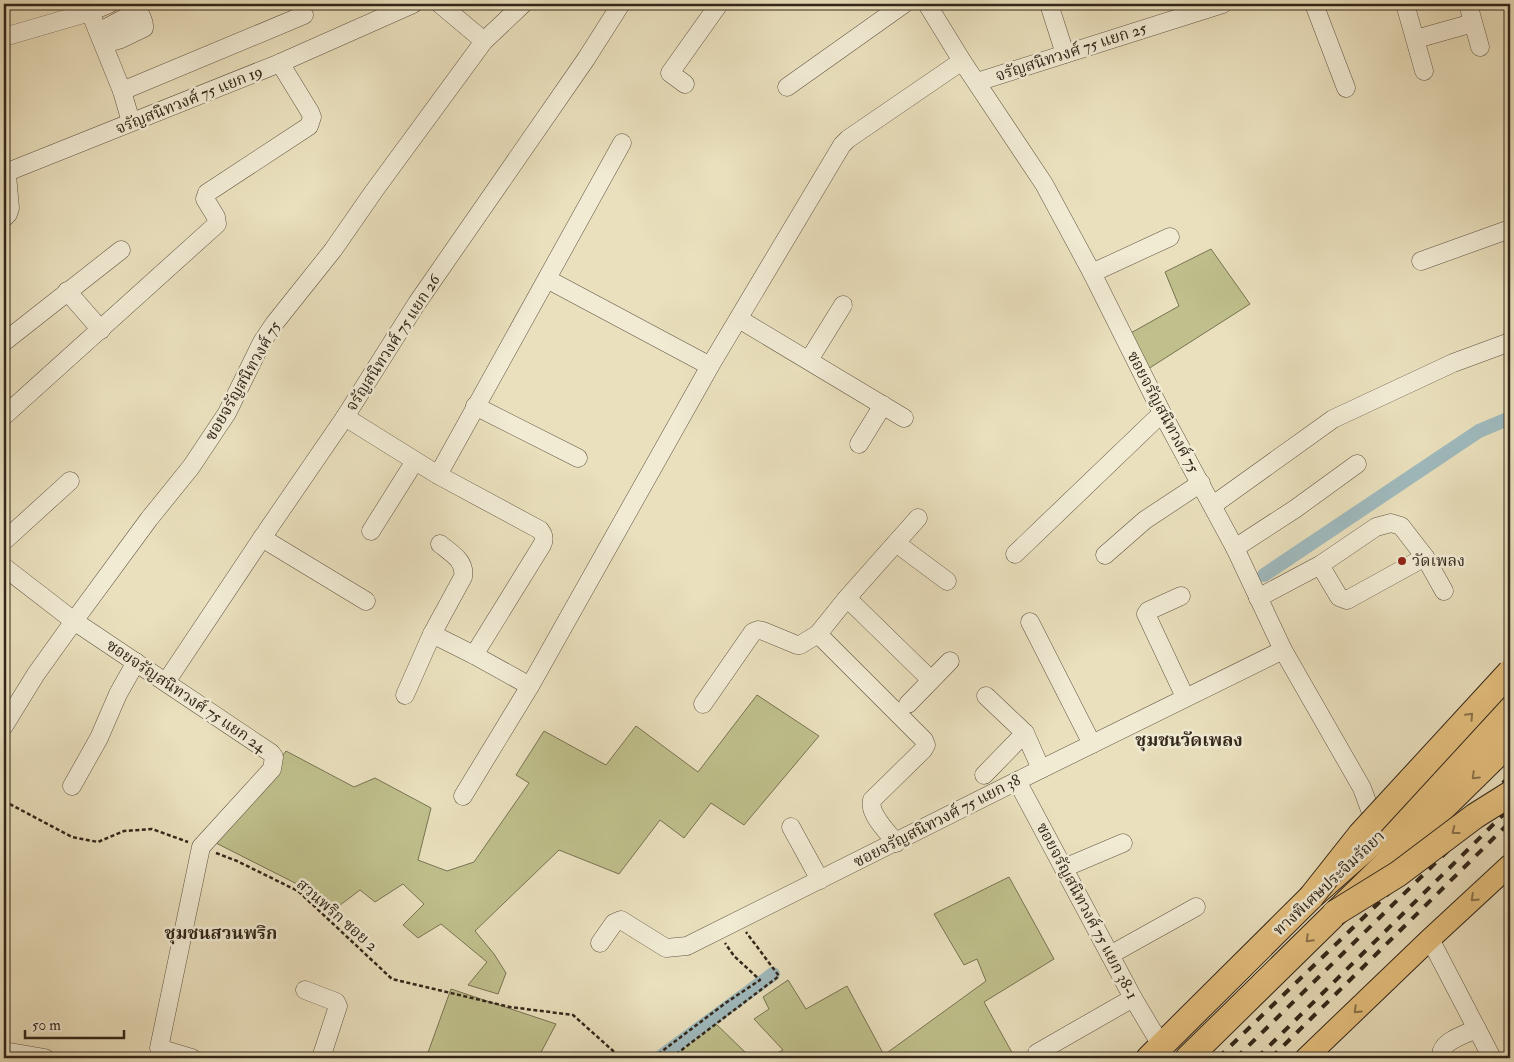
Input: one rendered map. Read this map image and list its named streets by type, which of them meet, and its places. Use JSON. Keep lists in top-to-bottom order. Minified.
{"streets":{"highway":["ทางพิเศษประจิมรัถยา"],"street":["จรัญสนิทวงศ์ 75 แยก 25","จรัญสนิทวงศ์ 75 แยก 19","จรัญสนิทวงศ์ 75 แยก 26","ซอยจรัญสนิทวงศ์ 75","ซอยจรัญสนิทวงศ์ 75 แยก 24","ซอยจรัญสนิทวงศ์ 75 แยก 38","ซอยจรัญสนิทวงศ์ 75 แยก 38-1"],"path":["สวนพริก ซอย 2"]},"crossings":[["จรัญสนิทวงศ์ 75 แยก 25","ซอยจรัญสนิทวงศ์ 75"],["จรัญสนิทวงศ์ 75 แยก 26","ซอยจรัญสนิทวงศ์ 75 แยก 24"],["ซอยจรัญสนิทวงศ์ 75","ซอยจรัญสนิทวงศ์ 75 แยก 24"],["ซอยจรัญสนิทวงศ์ 75","ซอยจรัญสนิทวงศ์ 75 แยก 38"],["ซอยจรัญสนิทวงศ์ 75 แยก 24","สวนพริก ซอย 2"],["ซอยจรัญสนิทวงศ์ 75 แยก 38","ซอยจรัญสนิทวงศ์ 75 แยก 38-1"],["ทางพิเศษประจิมรัถยา","ซอยจรัญสนิทวงศ์ 75 แยก 38-1"]],"districts":["ชุมชนวัดเพลง","ชุมชนสวนพริก"],"places":["วัดเพลง"],"scale_bar":"50 m"}
